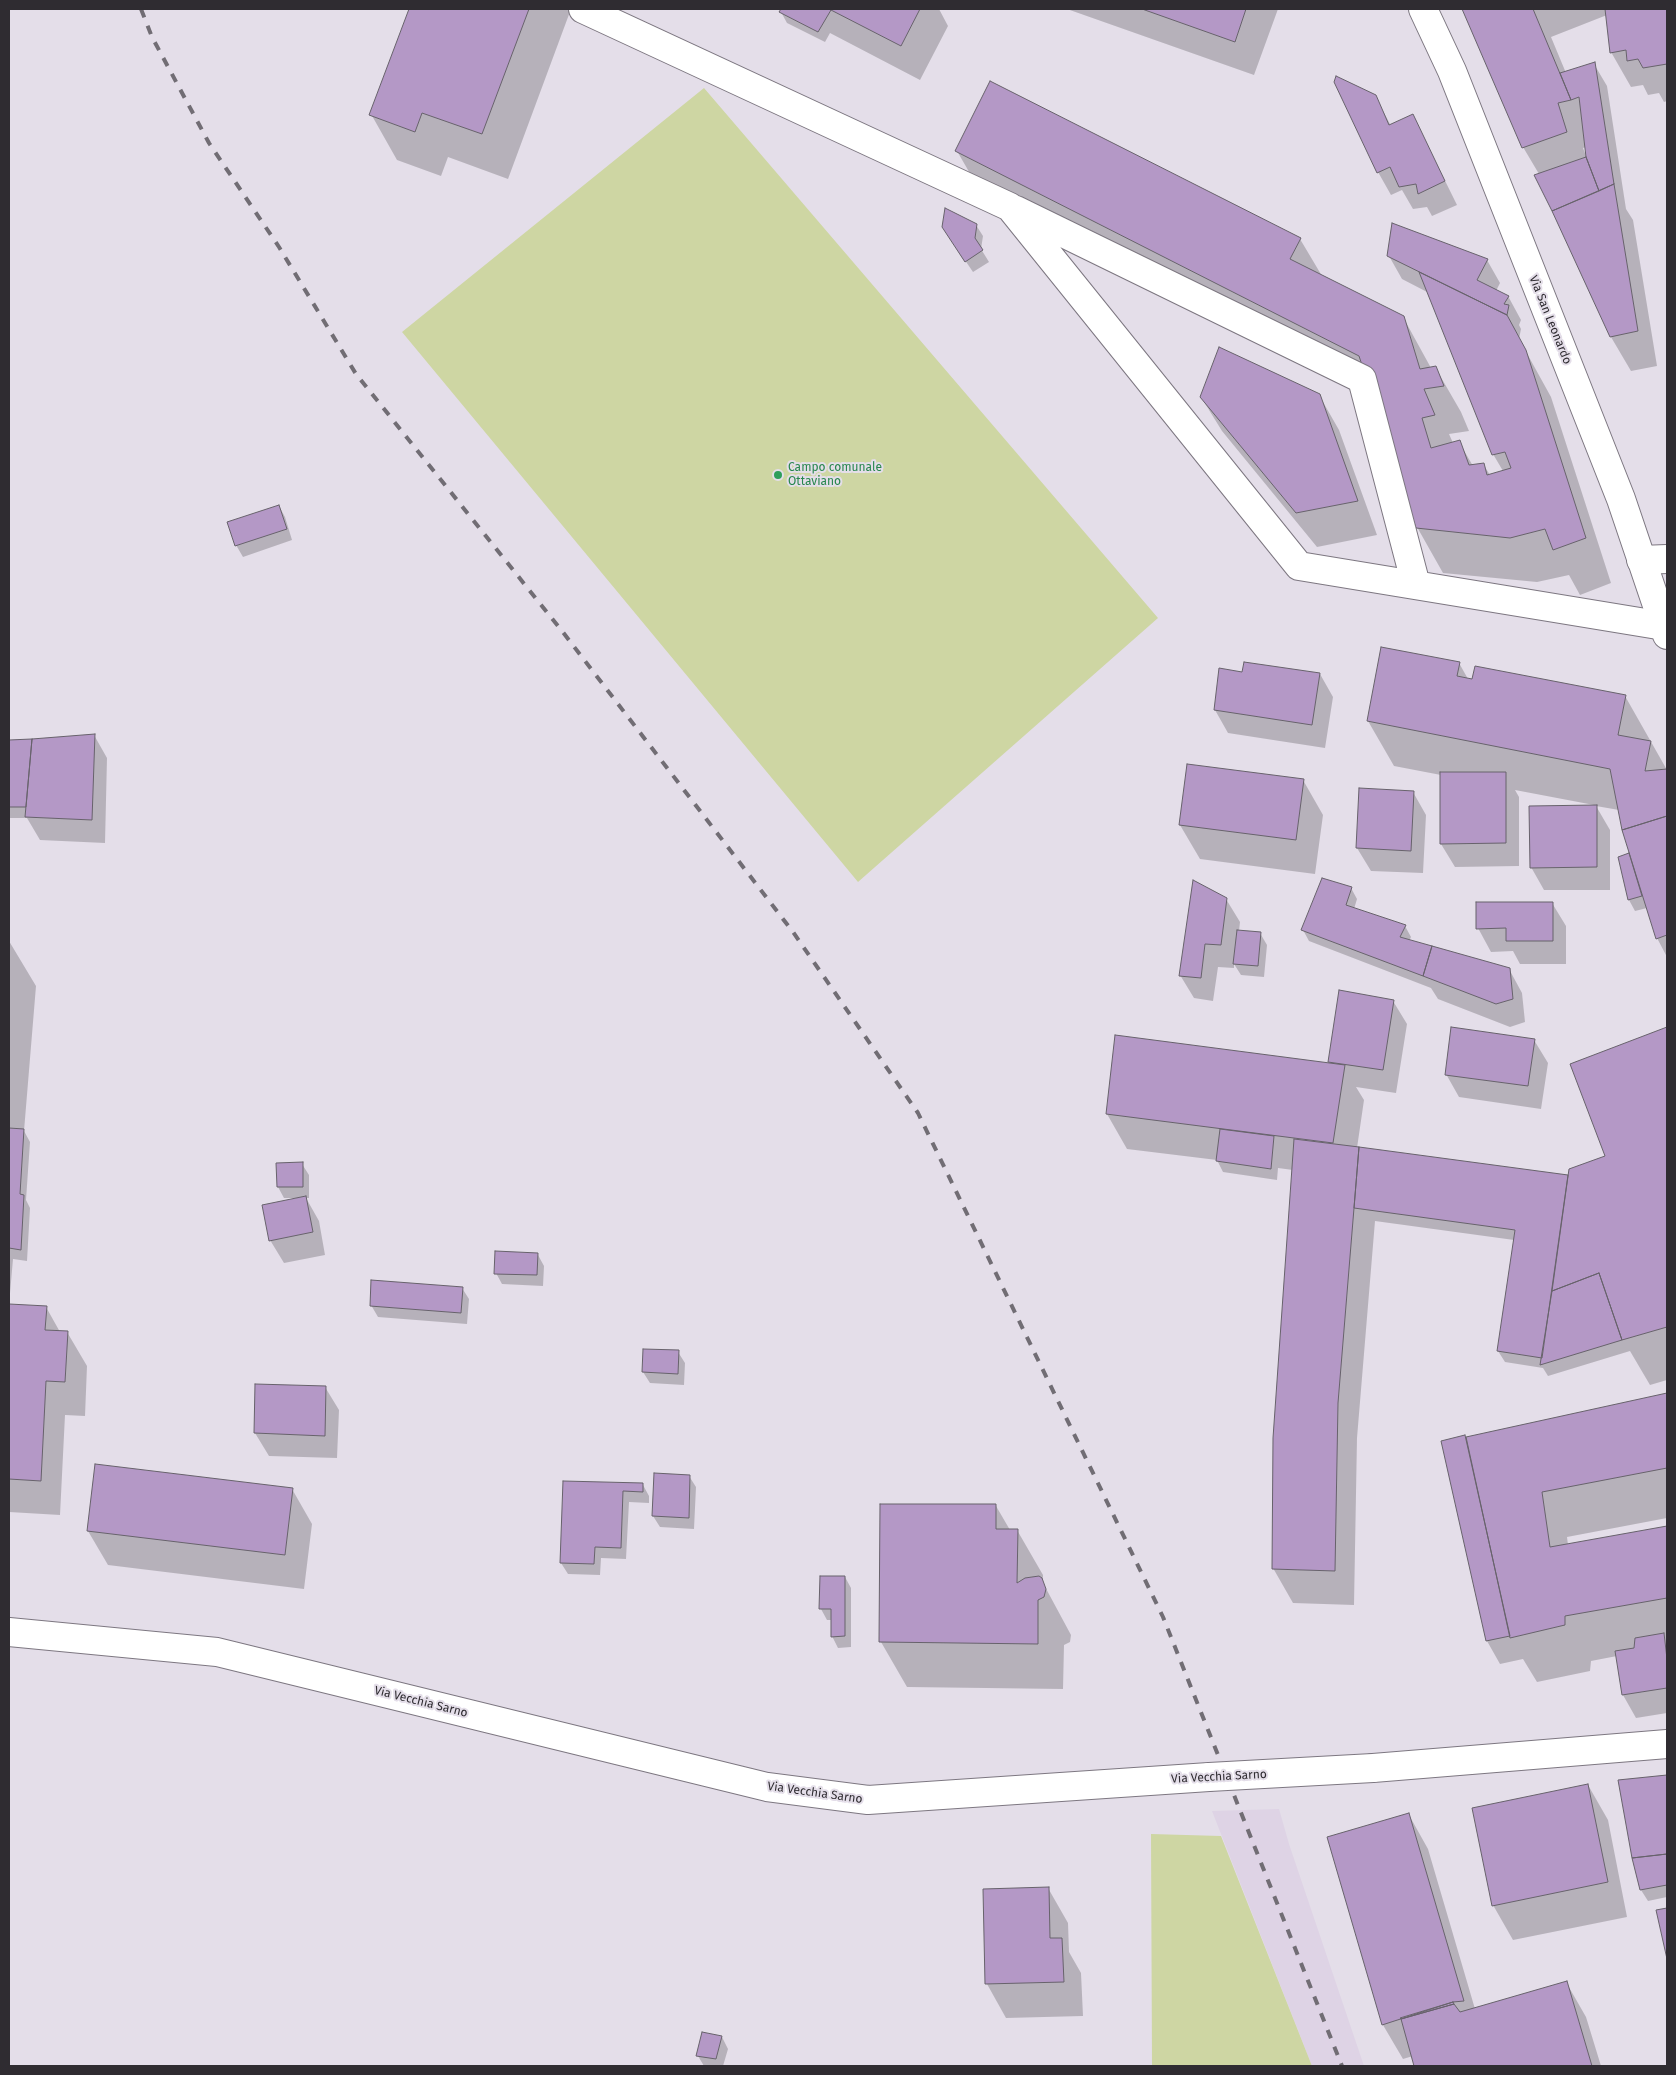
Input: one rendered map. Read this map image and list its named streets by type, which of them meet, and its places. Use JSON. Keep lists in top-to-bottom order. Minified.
{"streets":{"street":["Via San Leonardo","Via Vecchia Sarno"]},"places":["Campo comunale Ottaviano"]}
